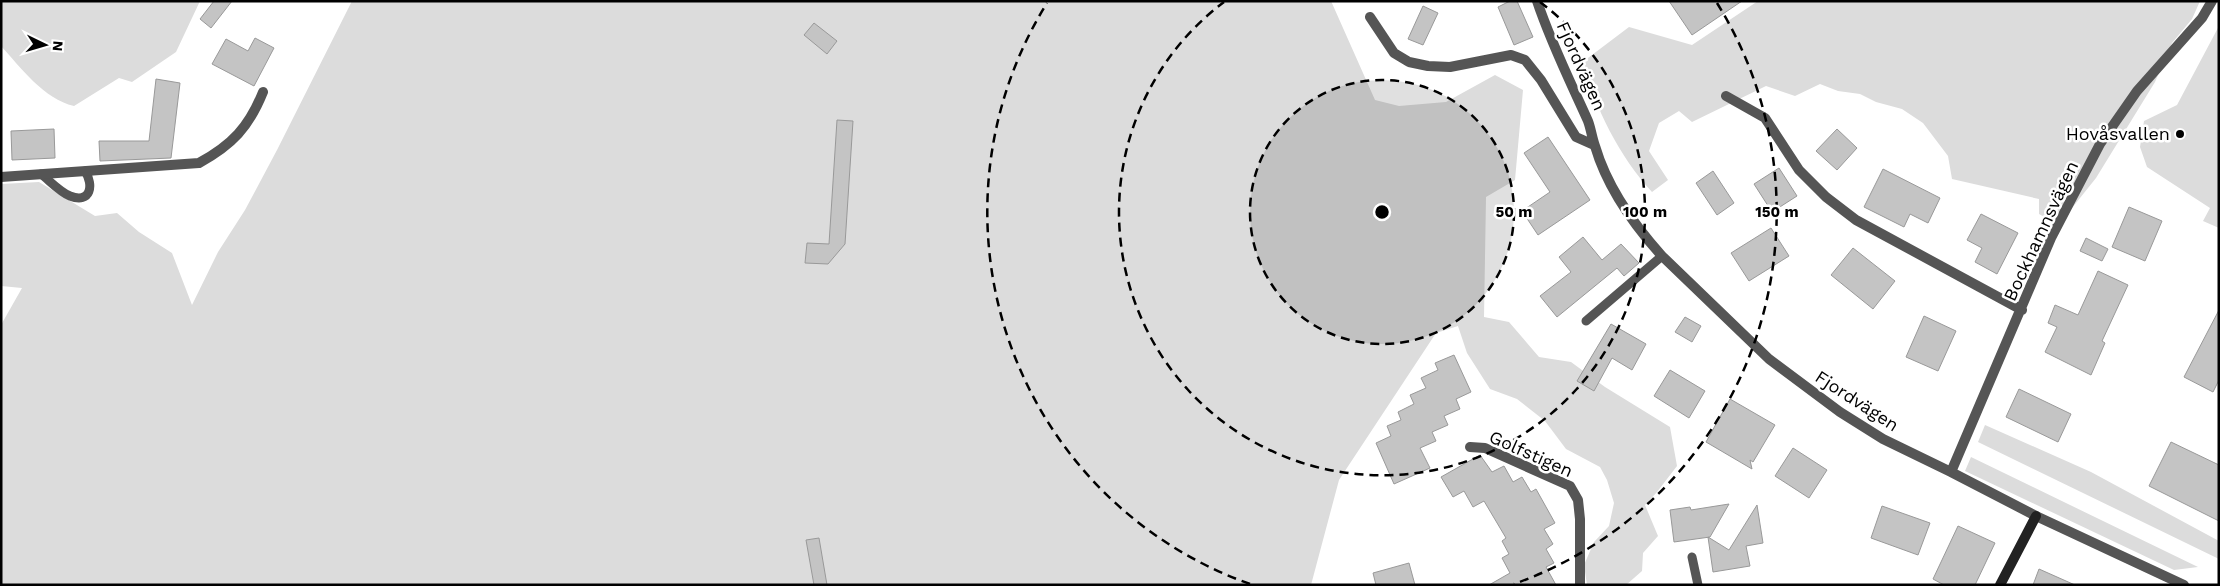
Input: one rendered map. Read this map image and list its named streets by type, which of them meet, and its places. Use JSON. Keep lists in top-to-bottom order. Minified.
{"streets":{"street":["Fjordvägen","Bockhamnsvägen","Golfstigen"]},"crossings":[["Fjordvägen","Bockhamnsvägen"]],"places":["Hovåsvallen"],"north":"right","rings":["50 m","100 m","150 m"]}
